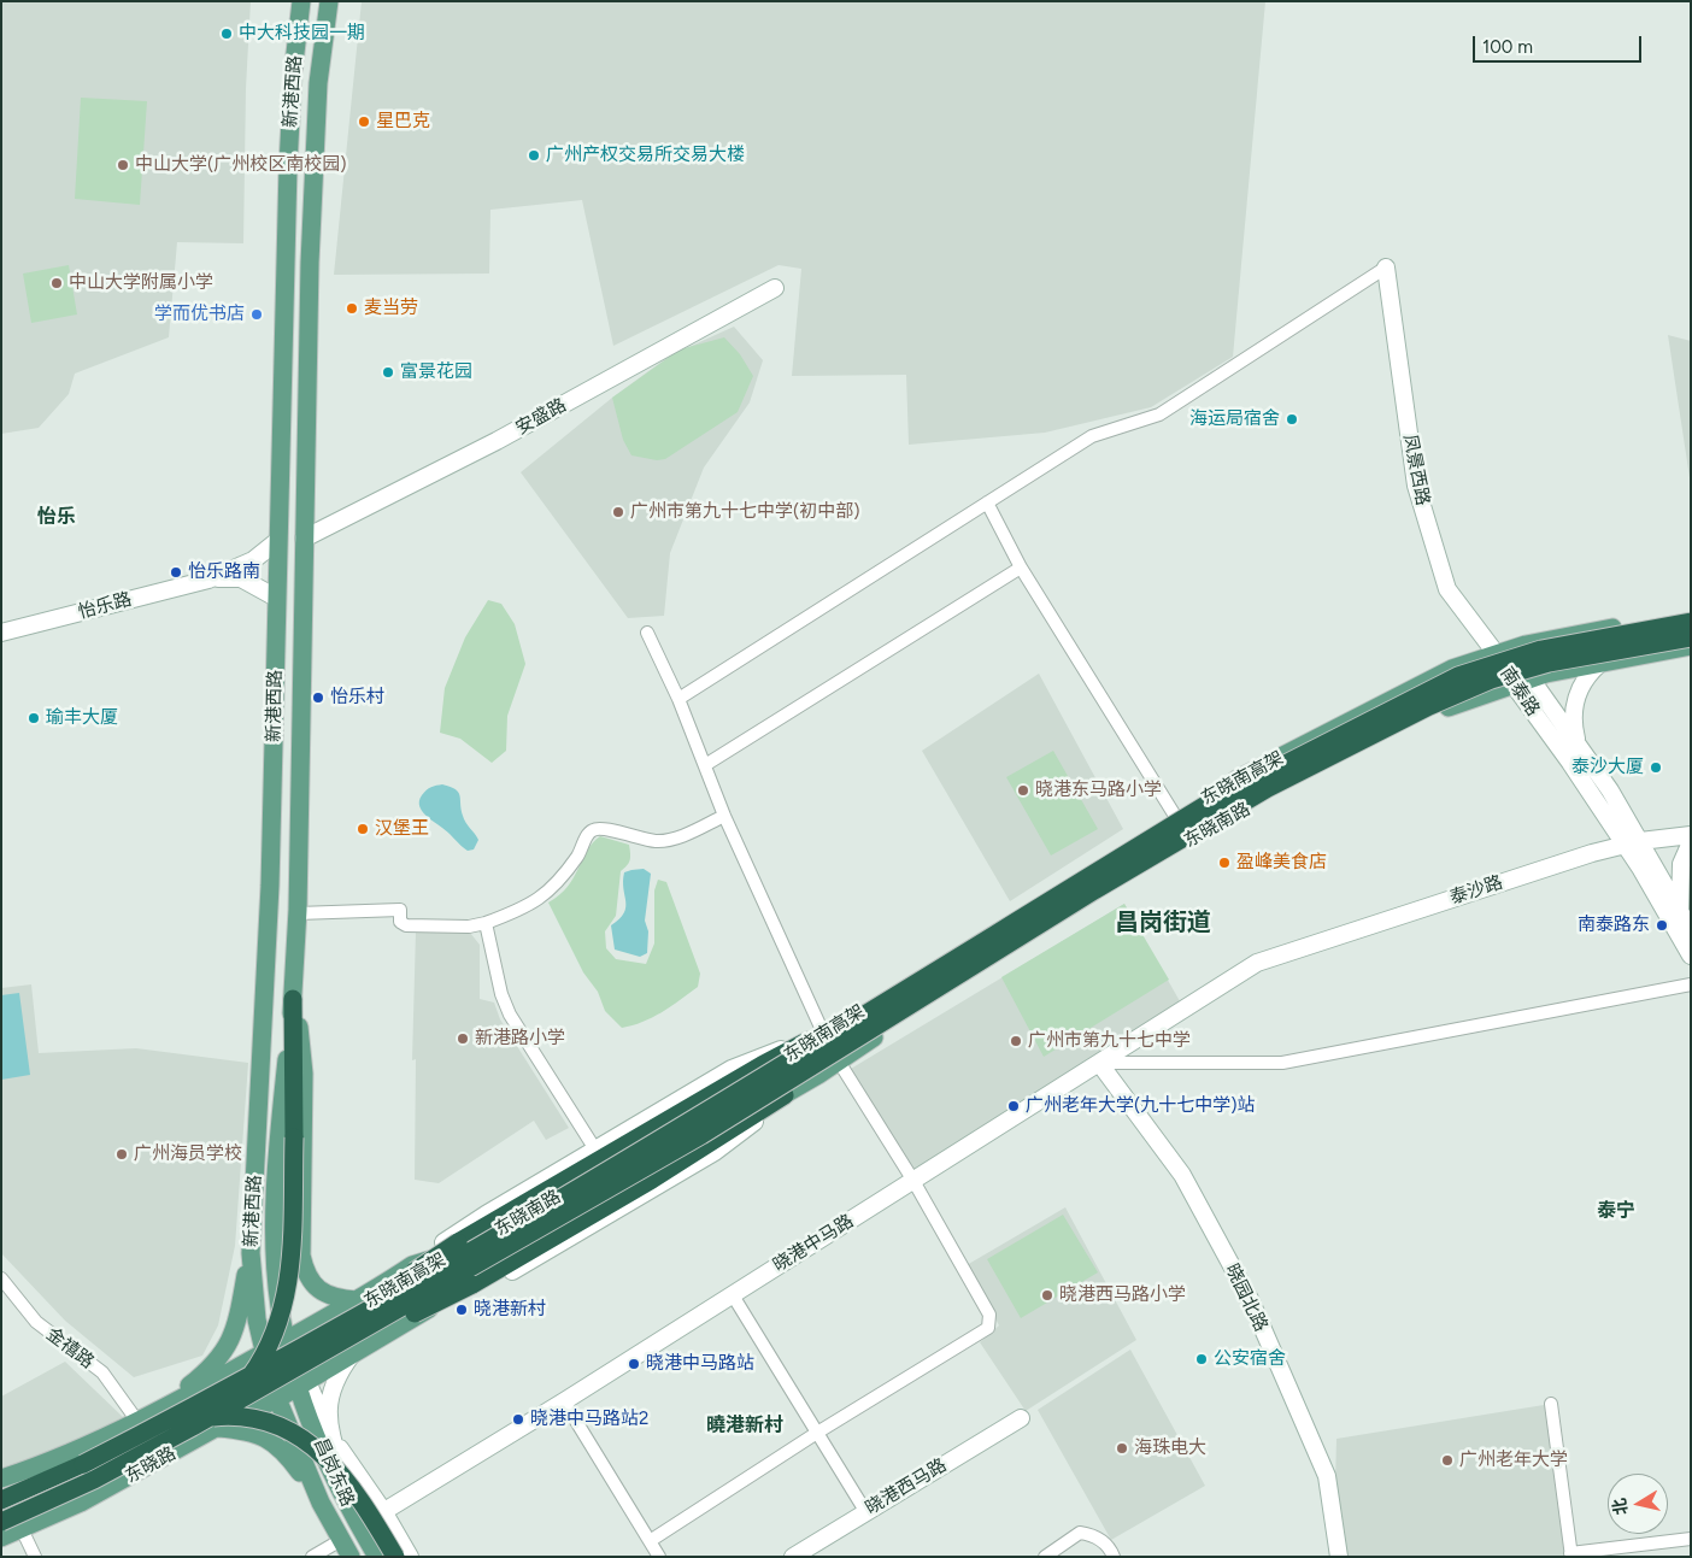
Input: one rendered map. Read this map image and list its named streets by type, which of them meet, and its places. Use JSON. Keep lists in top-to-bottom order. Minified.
{"streets":{"highway":["东晓南高架"],"main road":["新港西路","东晓南路","东晓路","昌岗东路"],"street":["安盛路","凤景西路","怡乐路","南泰路","泰沙路","晓港中马路","晓园北路","金禧路","晓港西马路"]},"crossings":[["新港西路","安盛路"],["新港西路","东晓南高架"],["新港西路","东晓南路"],["新港西路","东晓路"],["新港西路","昌岗东路"],["凤景西路","南泰路"],["凤景西路","东晓南路"],["南泰路","东晓南路"],["南泰路","泰沙路"],["东晓南高架","东晓南路"],["东晓南路","东晓路"],["东晓南路","昌岗东路"],["泰沙路","晓港中马路"],["晓港中马路","晓园北路"],["晓港中马路","昌岗东路"],["东晓路","昌岗东路"]],"districts":["怡乐","昌岗街道","泰宁","曉港新村"],"places":["中大科技园一期","星巴克","广州产权交易所交易大楼","中山大学(广州校区南校园)","中山大学附属小学","麦当劳","学而优书店","富景花园","海运局宿舍","广州市第九十七中学(初中部)","怡乐路南","怡乐村","瑜丰大厦","泰沙大厦","晓港东马路小学","汉堡王","盈峰美食店","南泰路东","新港路小学","广州市第九十七中学","广州老年大学(九十七中学)站","广州海员学校","晓港西马路小学","晓港新村","公安宿舍","晓港中马路站","晓港中马路站2","海珠电大","广州老年大学"],"scale_bar":"100 m","north":"left"}
